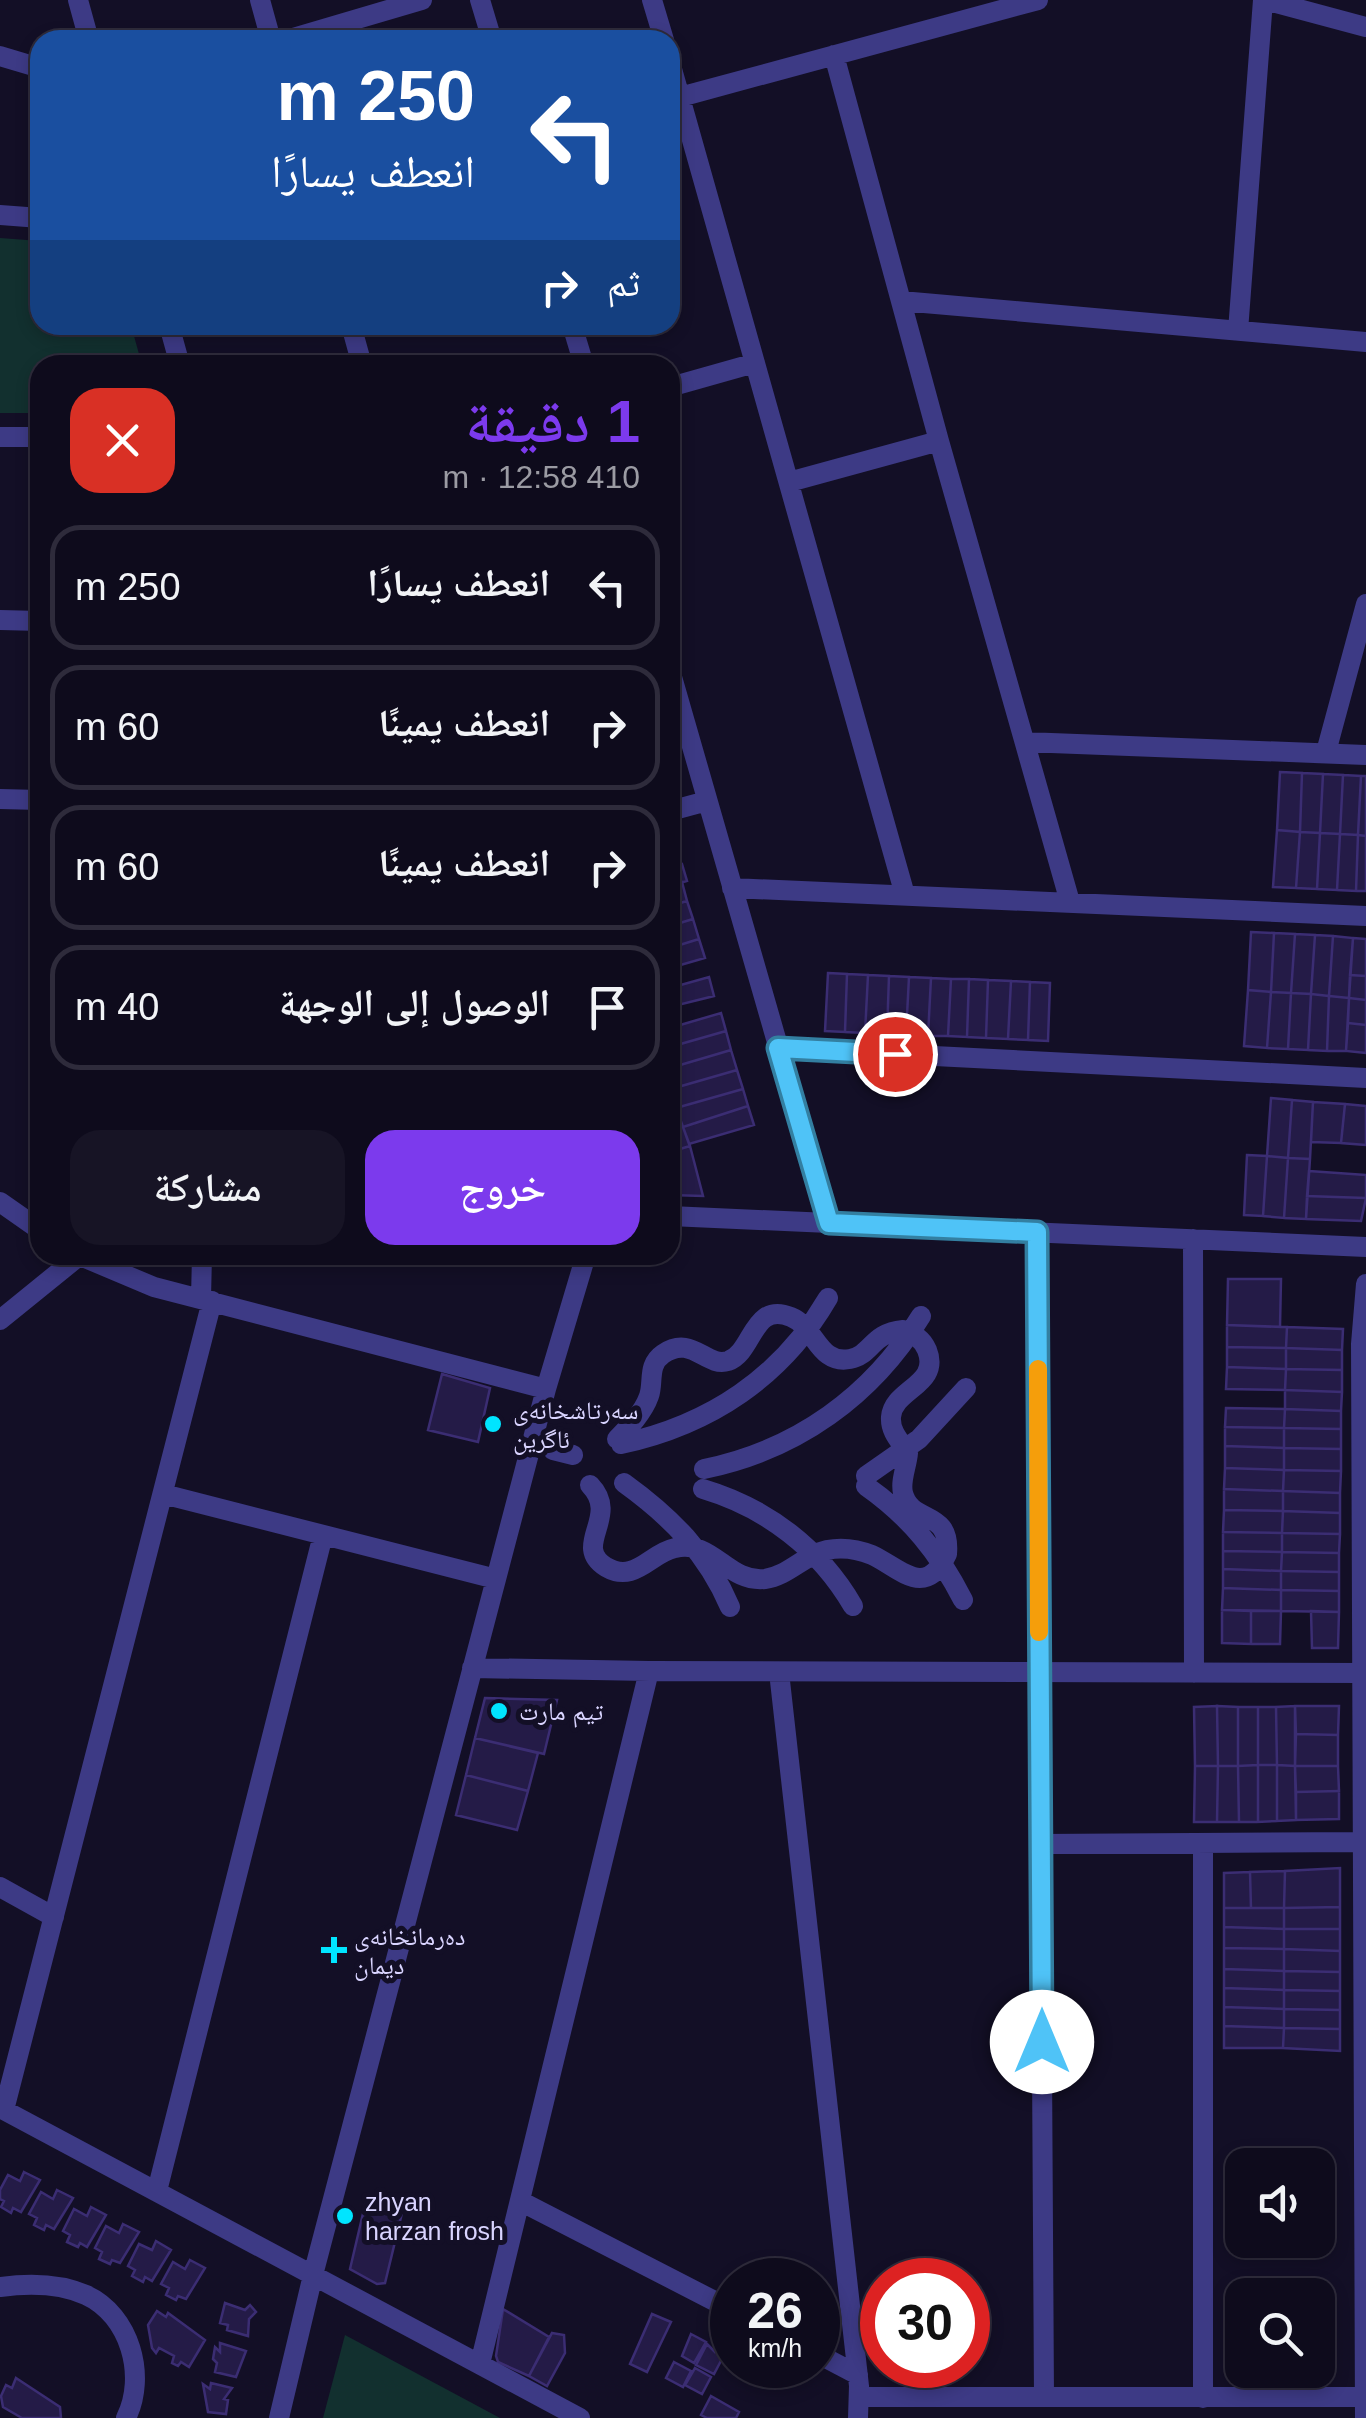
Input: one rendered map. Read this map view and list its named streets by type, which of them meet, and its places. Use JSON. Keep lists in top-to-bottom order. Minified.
{"places":{"other":["سەرتاشخانەی ئاگرین","تیم مارت","zhyan harzan frosh"],"health":["دەرمانخانەی دیمان"]},"page":{"turn":["250 m","انعطف يسارًا"],"then":"ثم","heading":["1 دقيقة","410 m · 12:58"],"list":[{"name":"انعطف يسارًا","value":"250 m"},{"name":"انعطف يمينًا","value":"60 m"},{"name":"انعطف يمينًا","value":"60 m"},{"name":"الوصول إلى الوجهة","value":"40 m"}],"buttons":["خروج","مشاركة"],"speed":"26 km/h","limit":"30"}}
